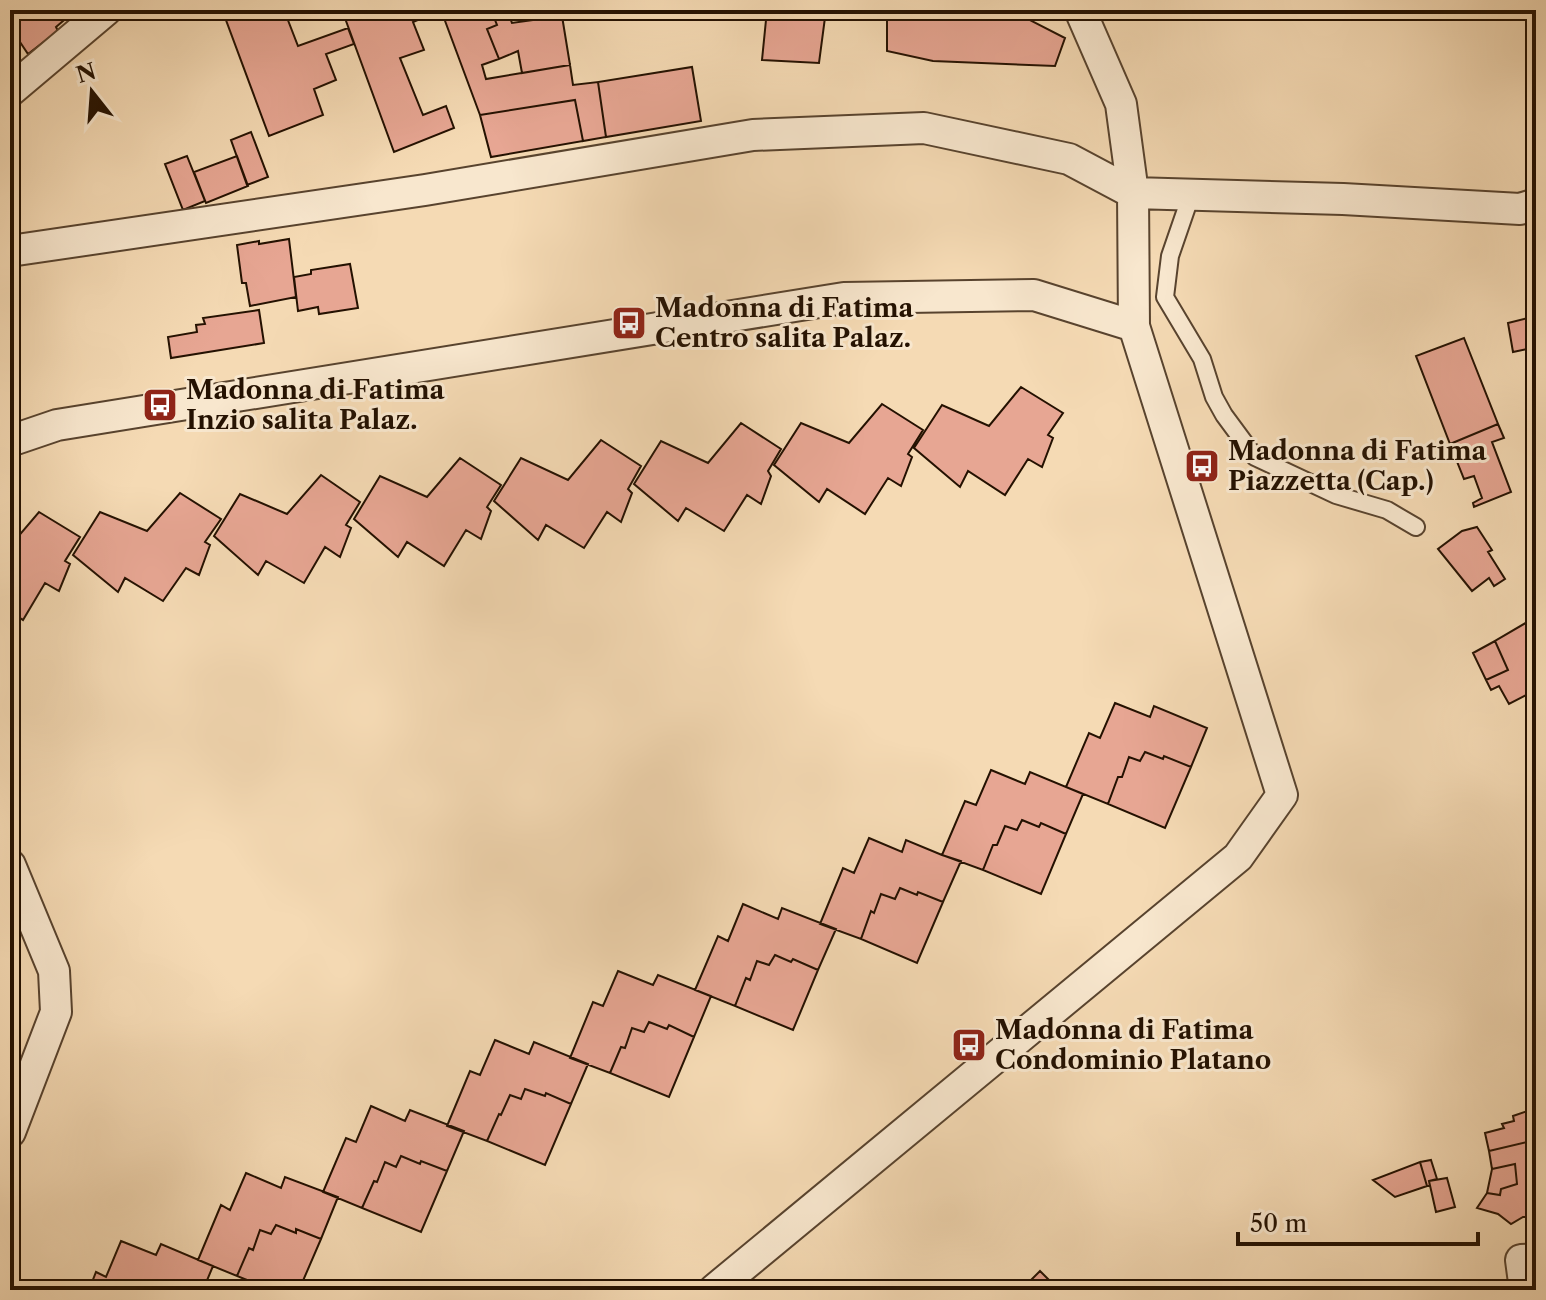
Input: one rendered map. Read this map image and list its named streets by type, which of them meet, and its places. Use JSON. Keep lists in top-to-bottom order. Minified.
{"places":{"bus stop":["Madonna di Fatima Centro salita Palaz.","Madonna di Fatima Inzio salita Palaz.","Madonna di Fatima Piazzetta (Cap.)","Madonna di Fatima Condominio Platano"]},"scale_bar":"50 m","north":"top"}
